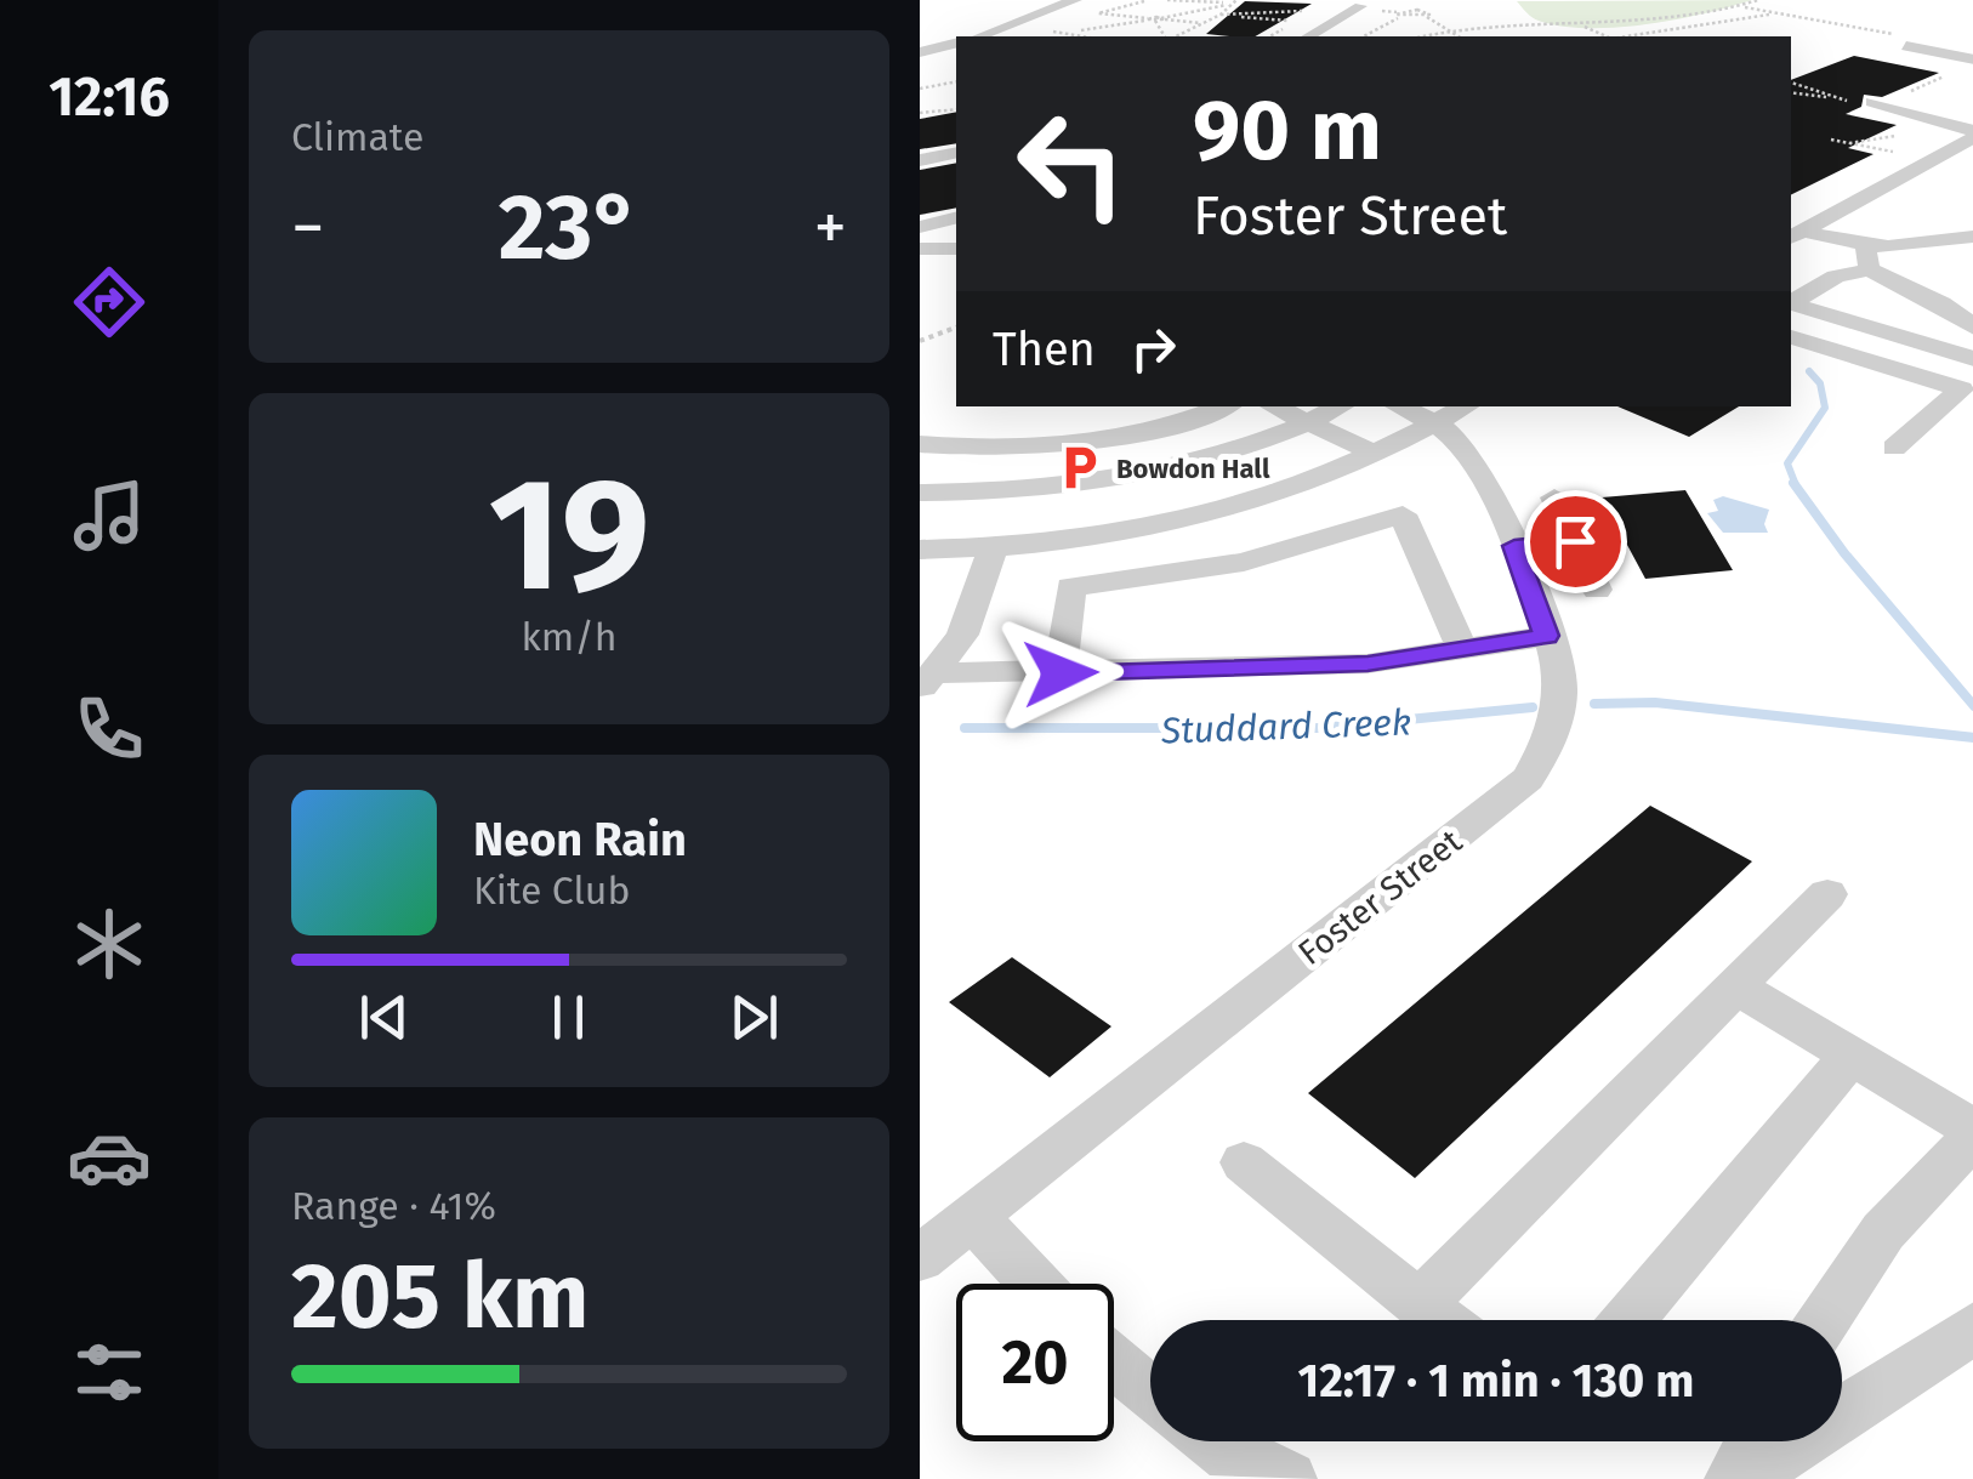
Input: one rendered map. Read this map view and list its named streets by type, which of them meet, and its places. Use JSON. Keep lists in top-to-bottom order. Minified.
{"streets":{"street":["Foster Street"]},"water":["Studdard Creek"],"places":{"parking":["Bowdon Hall"]},"page":{"tabs":"12:16","tile":["Climate",["19","km/h"],["Range · 41%","205 km"]],"turn":["90 m","Foster Street"],"heat":["−","23°","+"],"then":"Then","song":["Neon Rain","Kite Club"],"limit":"20","trip":"12:17 · 1 min · 130 m"}}
